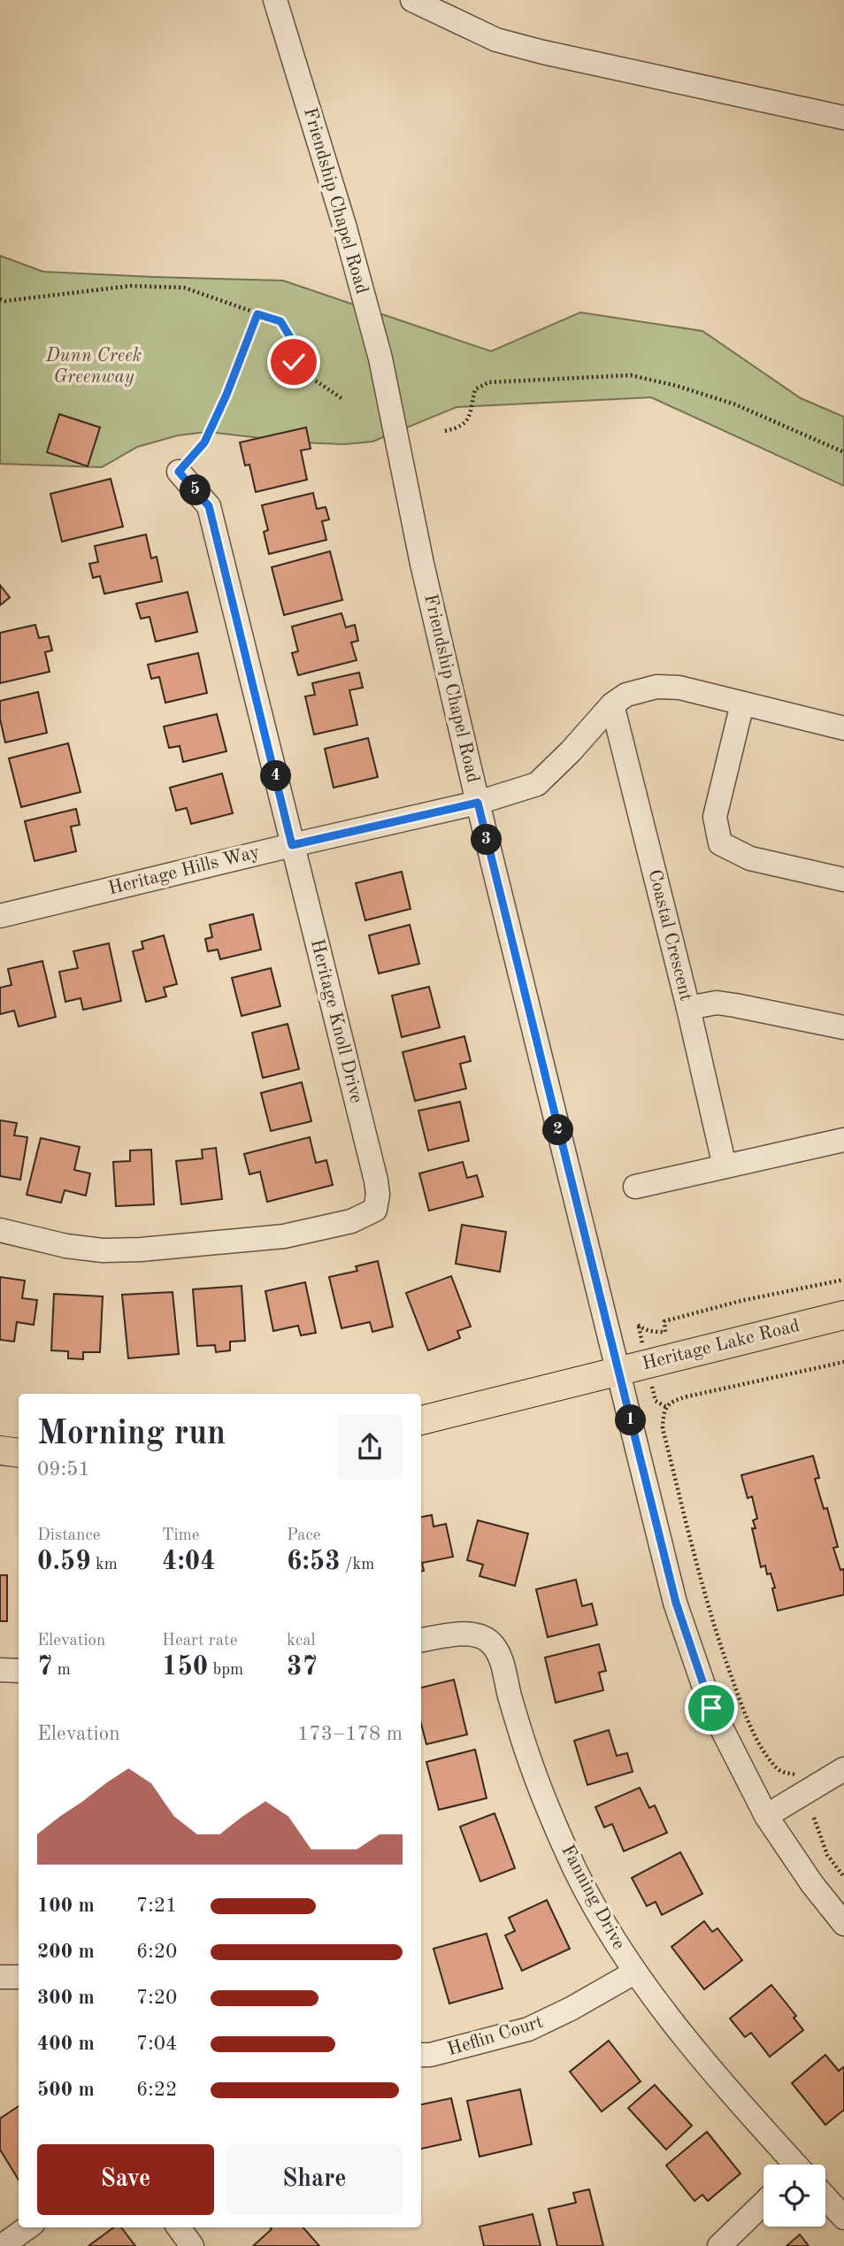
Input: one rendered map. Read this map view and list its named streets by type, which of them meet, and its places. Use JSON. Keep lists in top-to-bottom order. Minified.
{"streets":{"main road":["Heritage Lake Road"],"street":["Friendship Chapel Road","Heritage Hills Way","Coastal Crescent","Heritage Knoll Drive","Fanning Drive","Heflin Court"]},"crossings":[["Friendship Chapel Road","Heritage Hills Way"],["Friendship Chapel Road","Heritage Lake Road"],["Heritage Hills Way","Coastal Crescent"],["Heritage Hills Way","Heritage Knoll Drive"],["Fanning Drive","Heflin Court"]],"parks":["Dunn Creek Greenway"],"page":{"pins":["5","4","3","2","1"],"heading":["Morning run","09:51"],"stats":[["Distance","0.59 km"],["Time","4:04"],["Pace","6:53 /km"],["Elevation","7 m"],["Heart rate","150 bpm"],["kcal","37"]],"chart":["Elevation","173–178 m"],"list":[{"name":"100 m","note":"7:21"},{"name":"200 m","note":"6:20"},{"name":"300 m","note":"7:20"},{"name":"400 m","note":"7:04"},{"name":"500 m","note":"6:22"}],"buttons":["Save","Share"]}}
